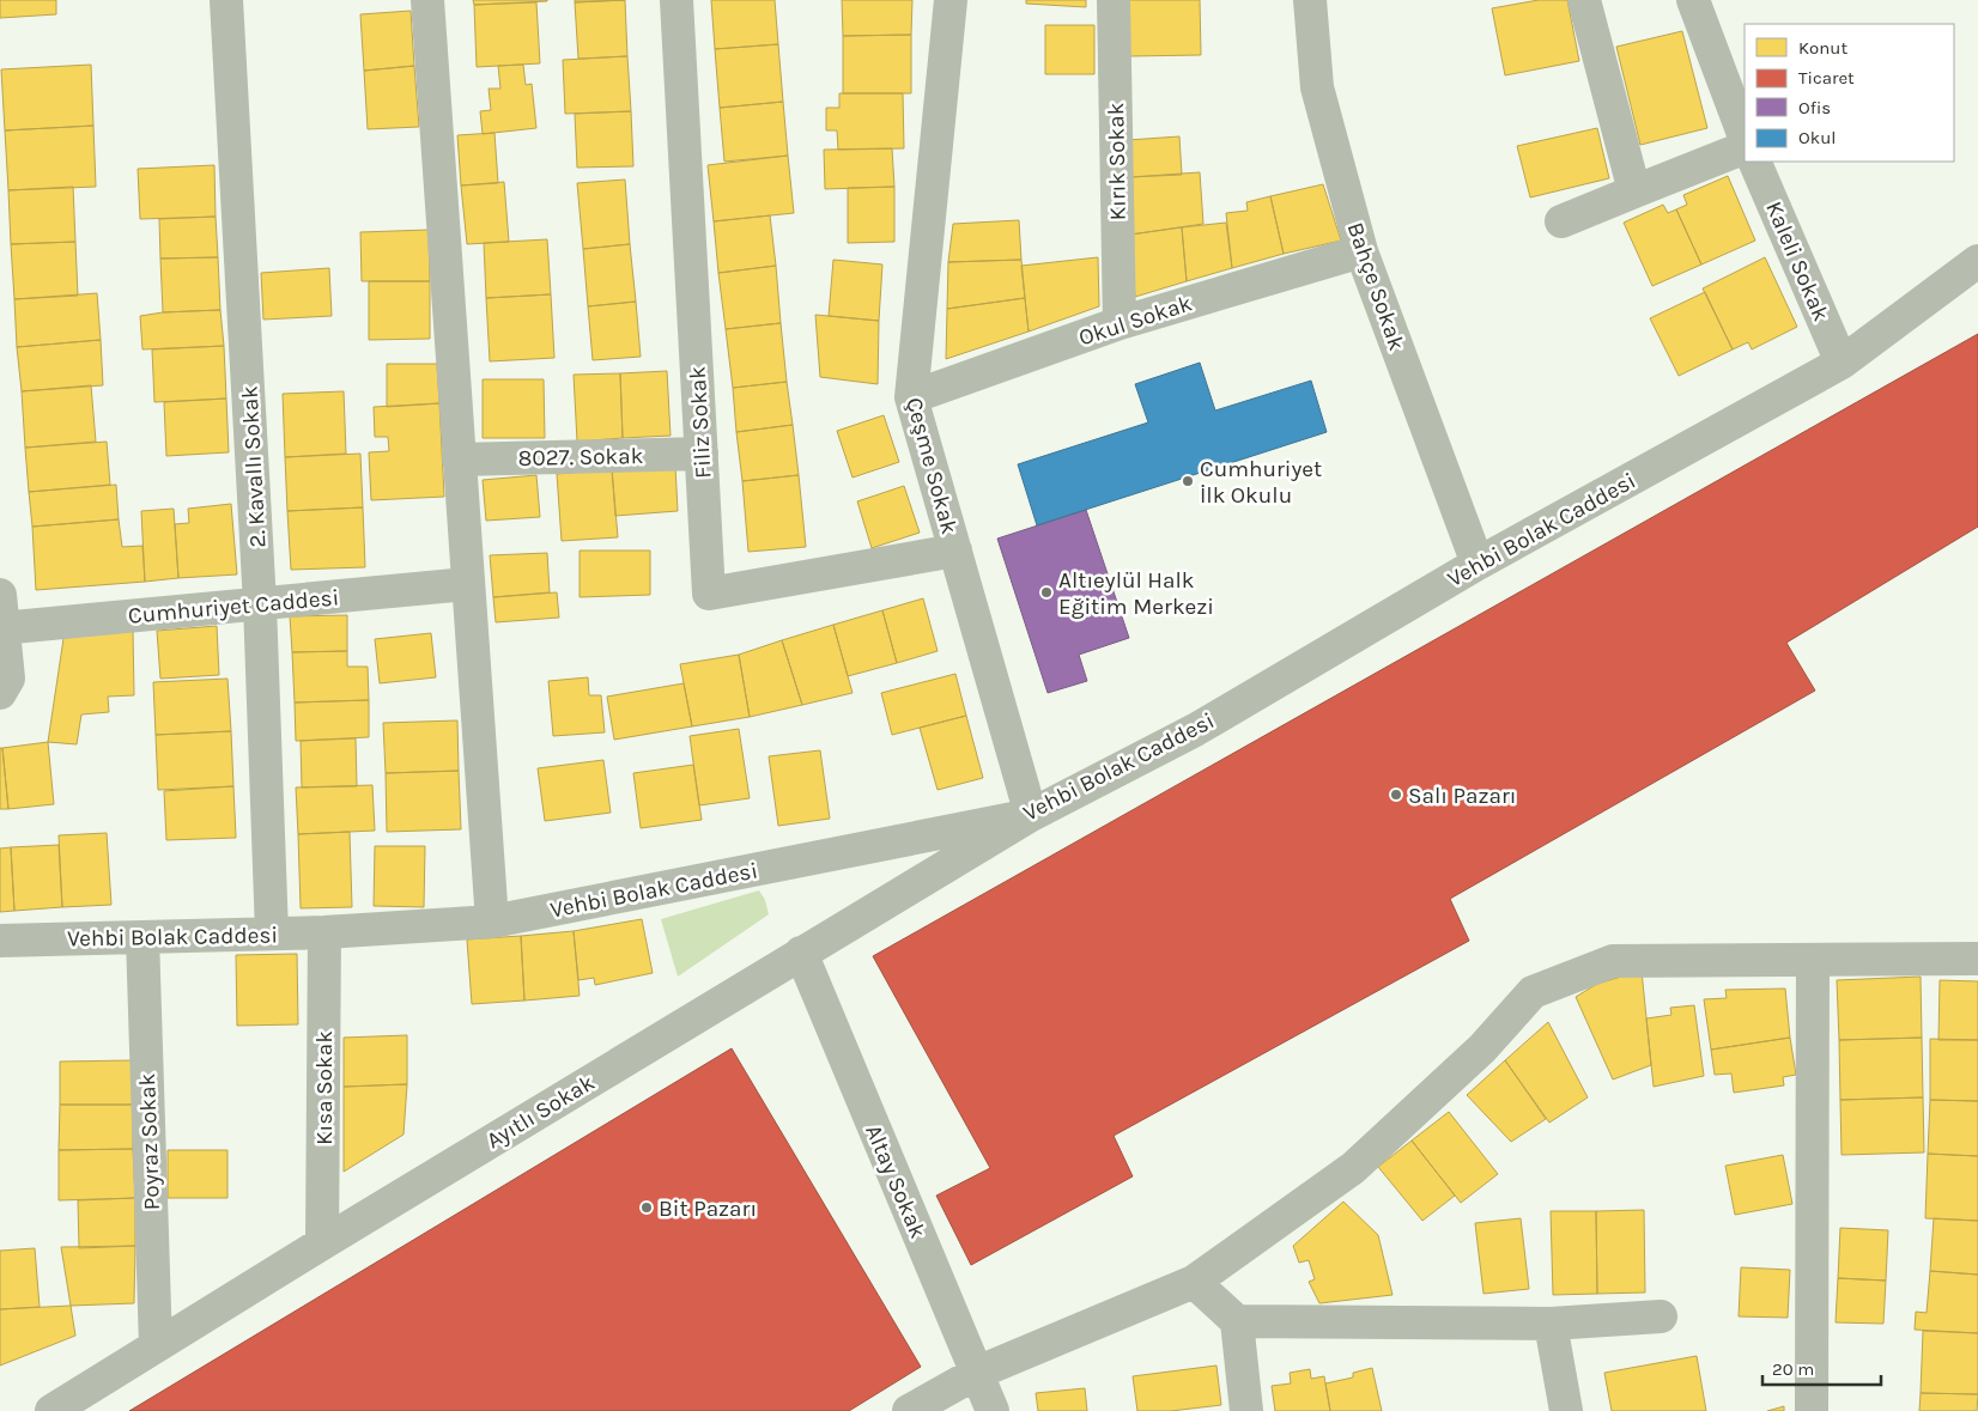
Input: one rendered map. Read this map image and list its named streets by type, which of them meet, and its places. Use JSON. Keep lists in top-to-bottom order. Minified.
{"streets":{"street":["Kırık Sokak","Kaleli Sokak","Bahçe Sokak","Okul Sokak","Filiz Sokak","8027. Sokak","Çeşme Sokak","2. Kavallı Sokak","Vehbi Bolak Caddesi","Cumhuriyet Caddesi","Kısa Sokak","Ayıtlı Sokak","Poyraz Sokak","Altay Sokak"]},"crossings":[["Kırık Sokak","Okul Sokak"],["Kaleli Sokak","Vehbi Bolak Caddesi"],["Bahçe Sokak","Okul Sokak"],["Bahçe Sokak","Vehbi Bolak Caddesi"],["Okul Sokak","Çeşme Sokak"],["Filiz Sokak","8027. Sokak"],["Filiz Sokak","Çeşme Sokak"],["Çeşme Sokak","Vehbi Bolak Caddesi"],["Çeşme Sokak","Ayıtlı Sokak"],["2. Kavallı Sokak","Vehbi Bolak Caddesi"],["2. Kavallı Sokak","Cumhuriyet Caddesi"],["Vehbi Bolak Caddesi","Kısa Sokak"],["Vehbi Bolak Caddesi","Ayıtlı Sokak"],["Vehbi Bolak Caddesi","Poyraz Sokak"],["Kısa Sokak","Ayıtlı Sokak"],["Ayıtlı Sokak","Poyraz Sokak"],["Ayıtlı Sokak","Altay Sokak"]],"places":["Cumhuriyet İlk Okulu","Altıeylül Halk Eğitim Merkezi","Salı Pazarı","Bit Pazarı"],"legend":["Konut","Ticaret","Ofis","Okul"],"scale_bar":"20 m"}
